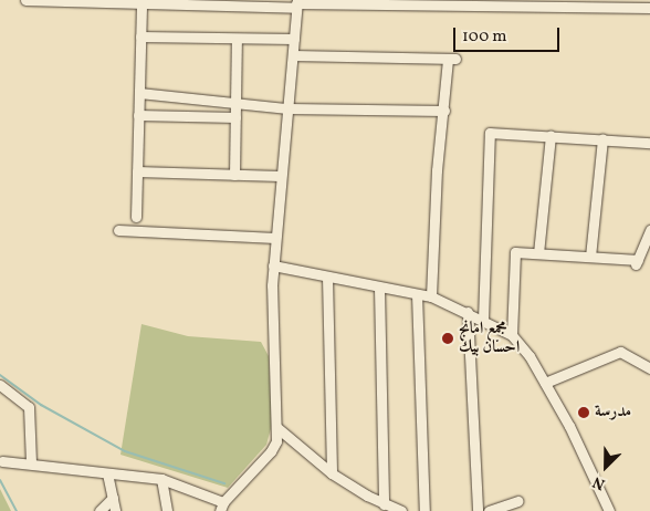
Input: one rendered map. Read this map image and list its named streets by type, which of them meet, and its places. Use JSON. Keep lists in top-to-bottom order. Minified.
{"places":["مجمع امانج احسان بيك","مدرسة"],"scale_bar":"100 m","north":"bottom left"}
